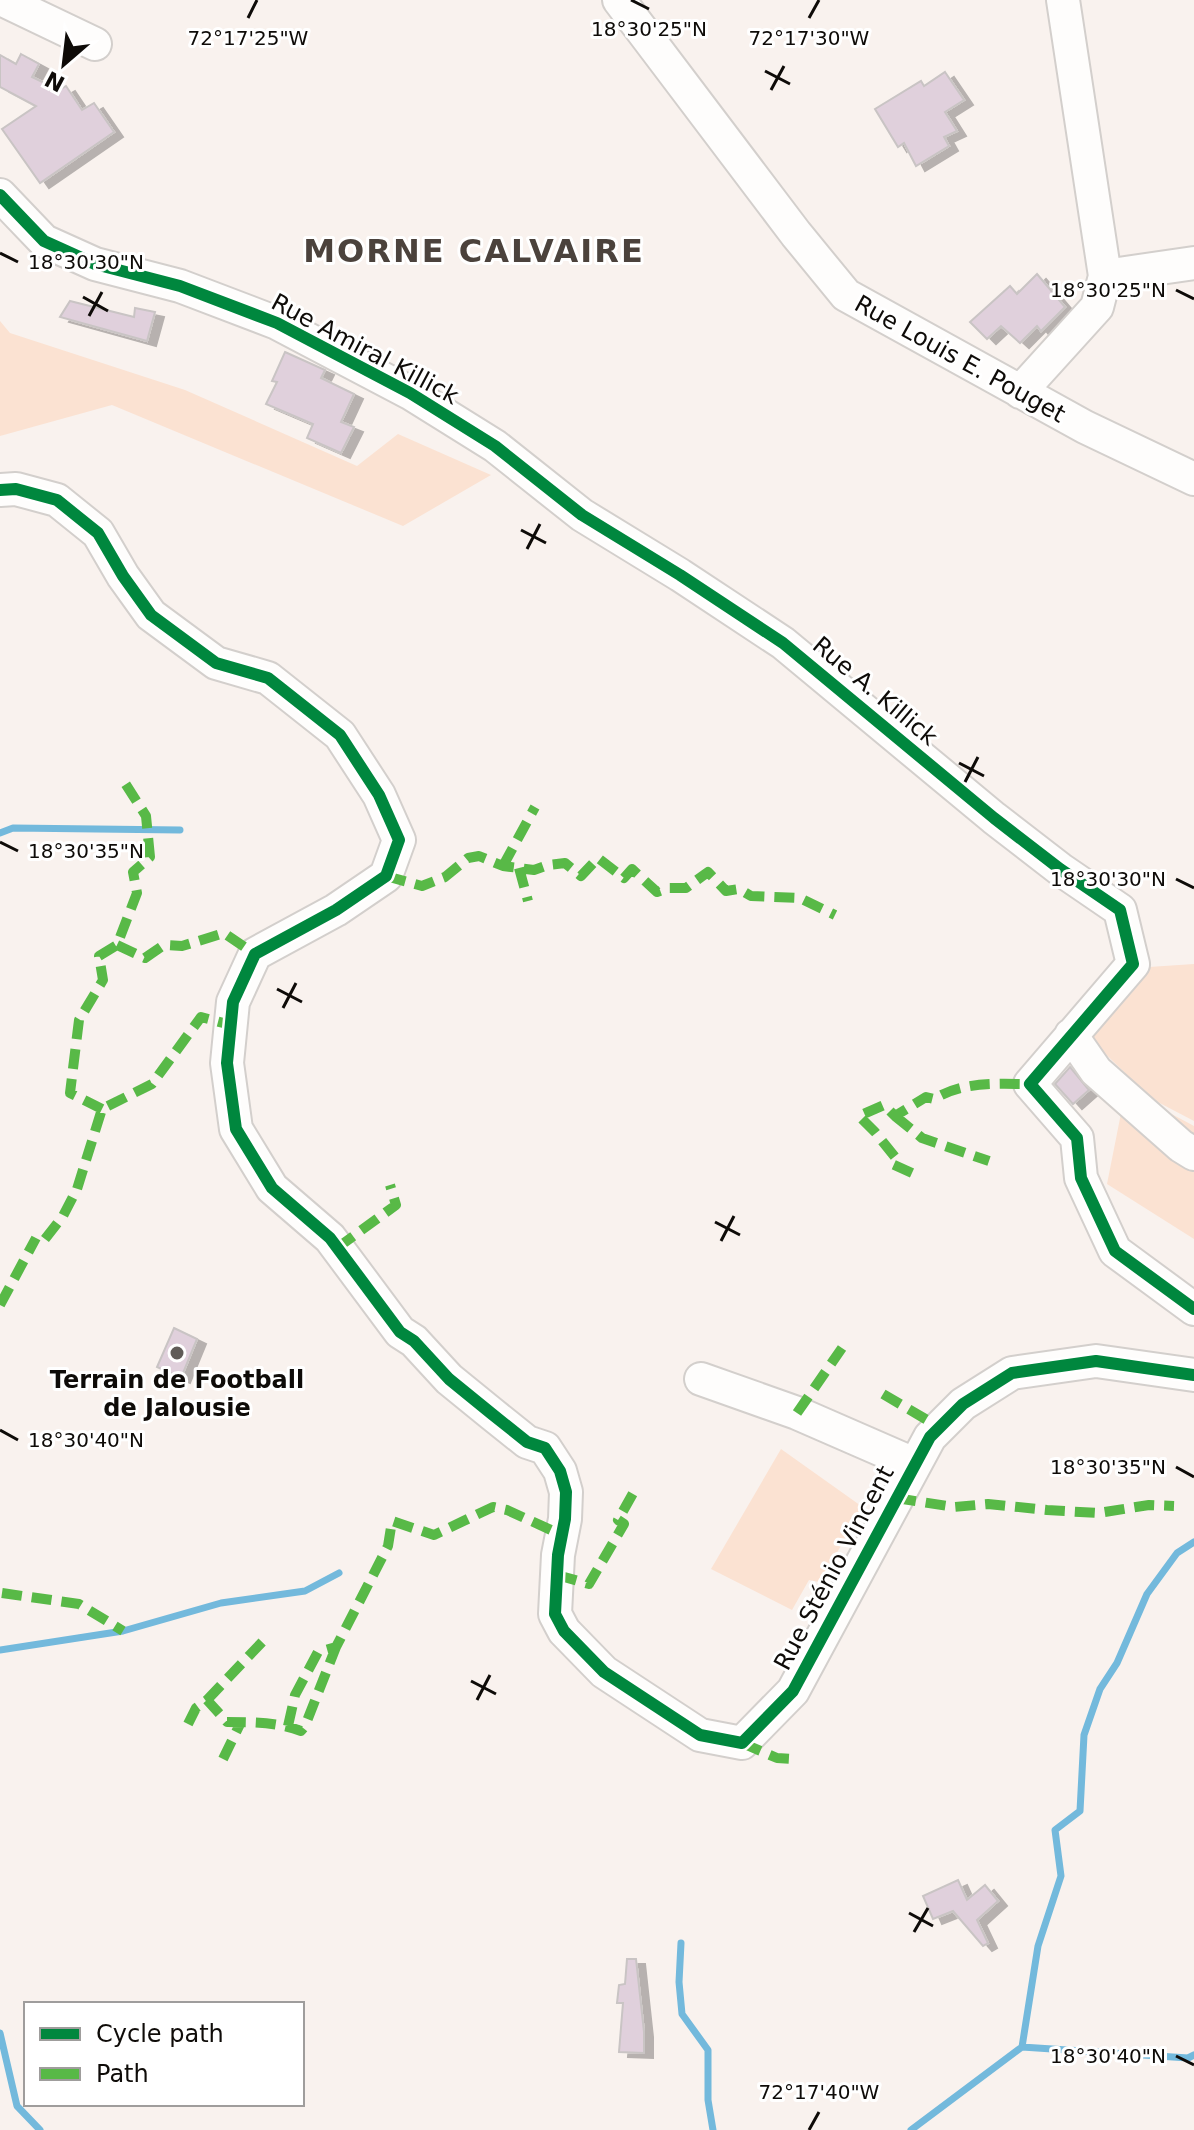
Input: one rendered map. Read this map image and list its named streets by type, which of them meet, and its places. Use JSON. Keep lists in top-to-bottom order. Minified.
{"streets":{"street":["Rue Amiral Killick","Rue Louis E. Pouget","Rue A. Killick","Rue Sténio Vincent"]},"crossings":[["Rue Amiral Killick","Rue A. Killick"]],"districts":["MORNE CALVAIRE"],"places":["Terrain de Football de Jalousie"],"legend":["Cycle path","Path"],"north":"bottom left","coordinates":["18°30'25\"N","72°17'25\"W","72°17'30\"W","18°30'30\"N","18°30'35\"N","18°30'40\"N","72°17'40\"W"]}
